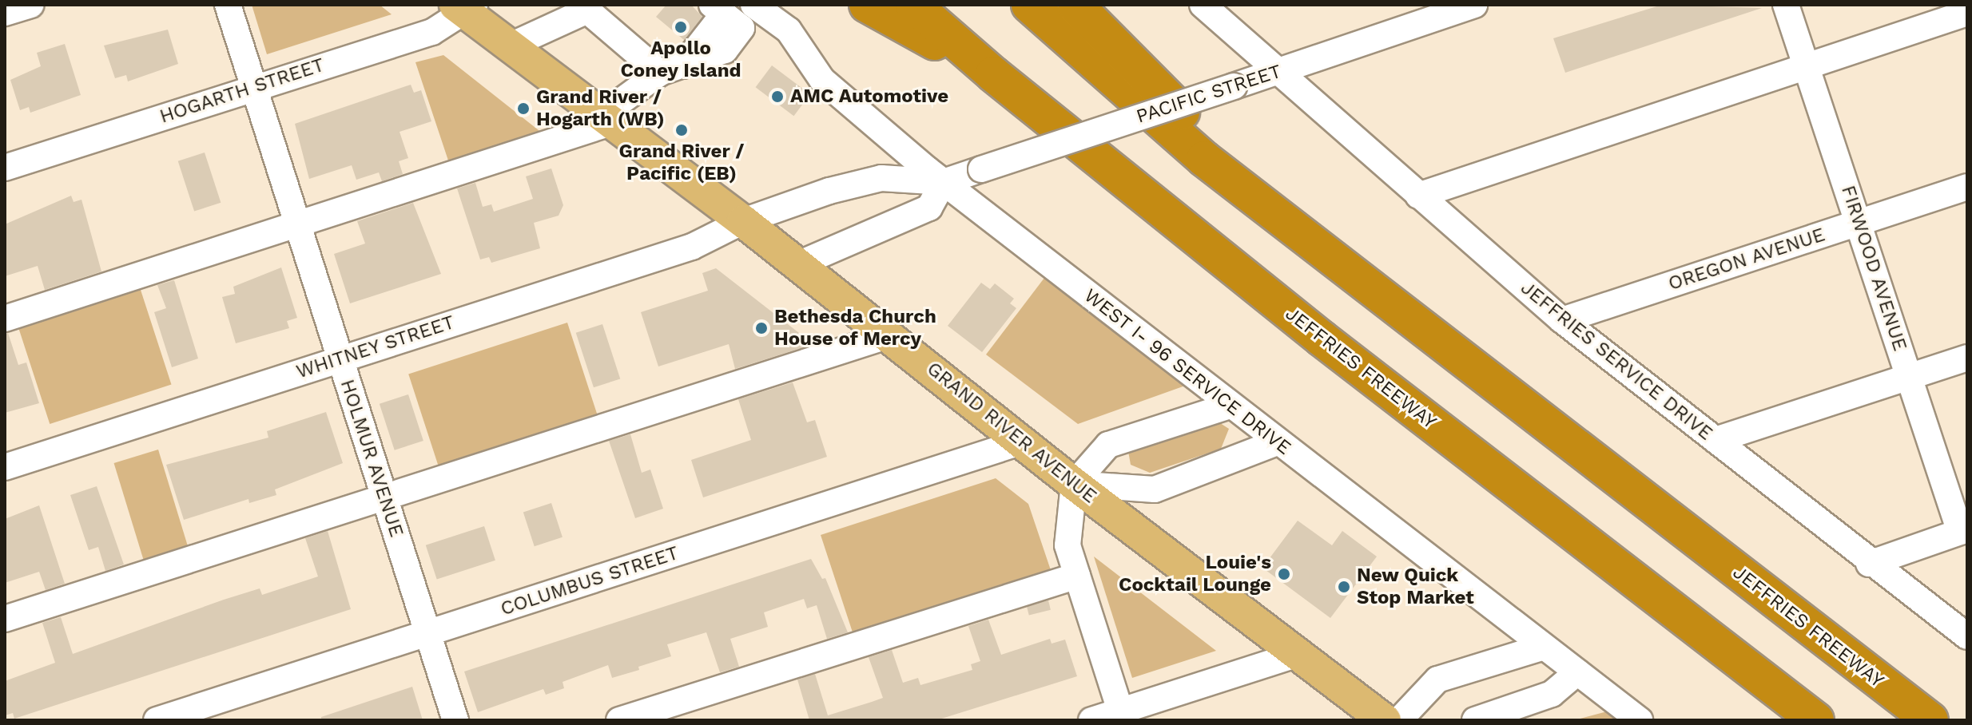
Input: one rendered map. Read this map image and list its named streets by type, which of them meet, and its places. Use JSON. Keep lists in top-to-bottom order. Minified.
{"streets":{"highway":["JEFFRIES FREEWAY"],"main road":["GRAND RIVER AVENUE"],"street":["HOGARTH STREET","PACIFIC STREET","OREGON AVENUE","FIRWOOD AVENUE","WHITNEY STREET","JEFFRIES SERVICE DRIVE","WEST I- 96 SERVICE DRIVE","HOLMUR AVENUE","COLUMBUS STREET"]},"crossings":[["HOGARTH STREET","GRAND RIVER AVENUE"],["HOGARTH STREET","HOLMUR AVENUE"],["PACIFIC STREET","WHITNEY STREET"],["PACIFIC STREET","JEFFRIES SERVICE DRIVE"],["PACIFIC STREET","WEST I- 96 SERVICE DRIVE"],["PACIFIC STREET","GRAND RIVER AVENUE"],["OREGON AVENUE","FIRWOOD AVENUE"],["OREGON AVENUE","JEFFRIES SERVICE DRIVE"],["WHITNEY STREET","GRAND RIVER AVENUE"],["WHITNEY STREET","HOLMUR AVENUE"],["GRAND RIVER AVENUE","COLUMBUS STREET"],["HOLMUR AVENUE","COLUMBUS STREET"]],"places":["Apollo Coney Island","AMC Automotive","Grand River / Hogarth (WB)","Grand River / Pacific (EB)","Bethesda Church House of Mercy","Louie's Cocktail Lounge","New Quick Stop Market"]}
